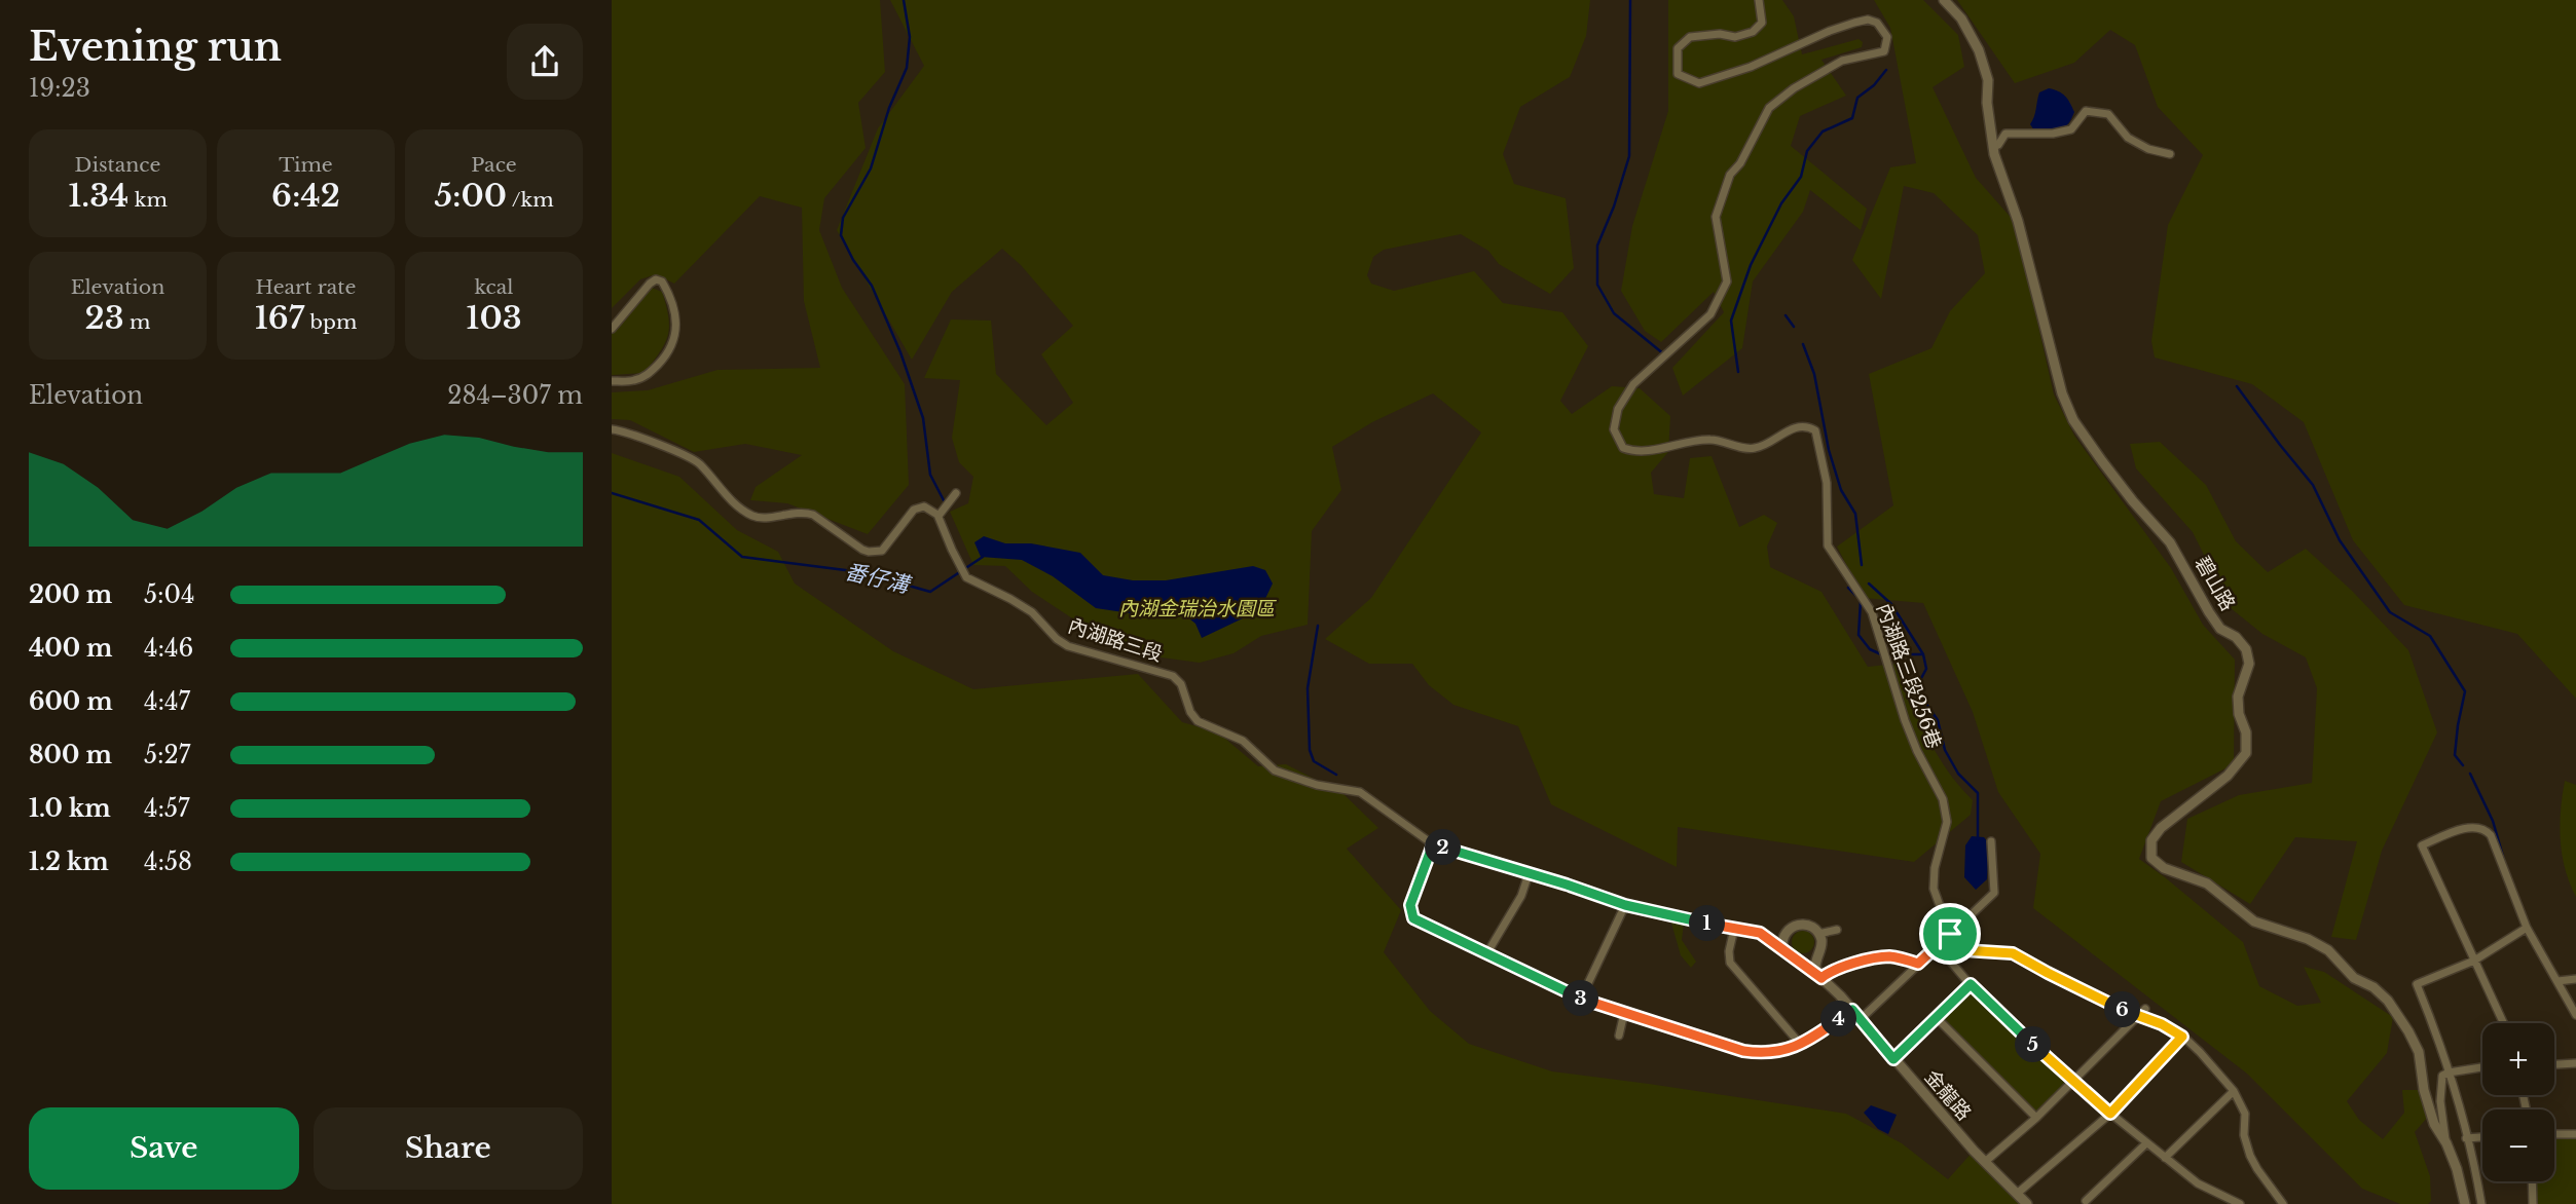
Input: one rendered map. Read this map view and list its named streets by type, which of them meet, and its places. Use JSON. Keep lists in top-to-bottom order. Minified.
{"streets":{"street":["碧山路","內湖路三段","內湖路三段256巷","金龍路"]},"crossings":[["內湖路三段","金龍路"]],"water":["番仔溝"],"parks":["內湖金瑞治水園區"],"page":{"heading":["Evening run","19:23"],"stats":[["Distance","1.34 km"],["Time","6:42"],["Pace","5:00 /km"],["Elevation","23 m"],["Heart rate","167 bpm"],["kcal","103"]],"chart":["Elevation","284–307 m"],"list":[{"name":"200 m","note":"5:04"},{"name":"400 m","note":"4:46"},{"name":"600 m","note":"4:47"},{"name":"800 m","note":"5:27"},{"name":"1.0 km","note":"4:57"},{"name":"1.2 km","note":"4:58"}],"pins":["2","1","3","6","4","5"],"map_buttons":["+","−"],"buttons":["Save","Share"]}}
